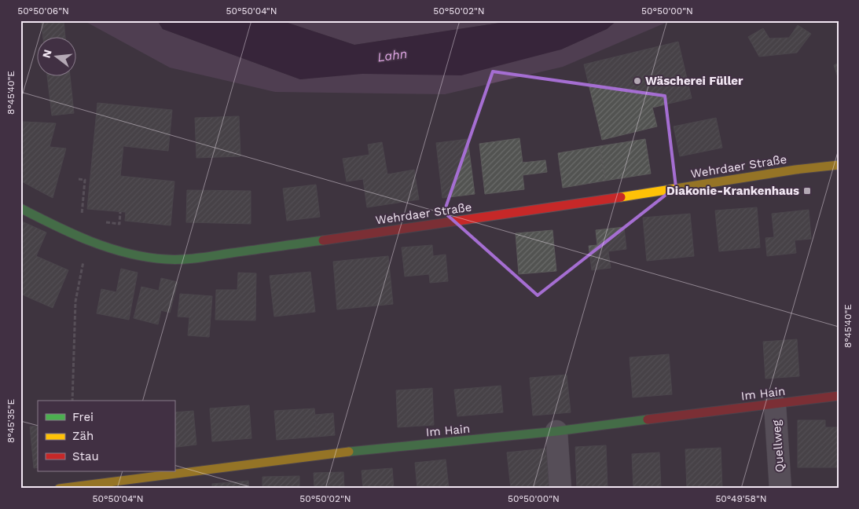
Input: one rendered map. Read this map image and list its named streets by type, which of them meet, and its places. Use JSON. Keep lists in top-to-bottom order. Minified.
{"streets":{"main road":["Wehrdaer Straße","Im Hain"],"street":["Quellweg"]},"crossings":[["Im Hain","Quellweg"]],"water":["Lahn"],"places":{"other":["Wäscherei Füller"],"transit":["Diakonie-Krankenhaus"]},"legend":["Frei","Zäh","Stau"],"north":"left","coordinates":["50°50'06\"N","50°50'04\"N","50°50'02\"N","50°50'00\"N","8°45'40\"E","8°45'35\"E","50°49'58\"N"]}
